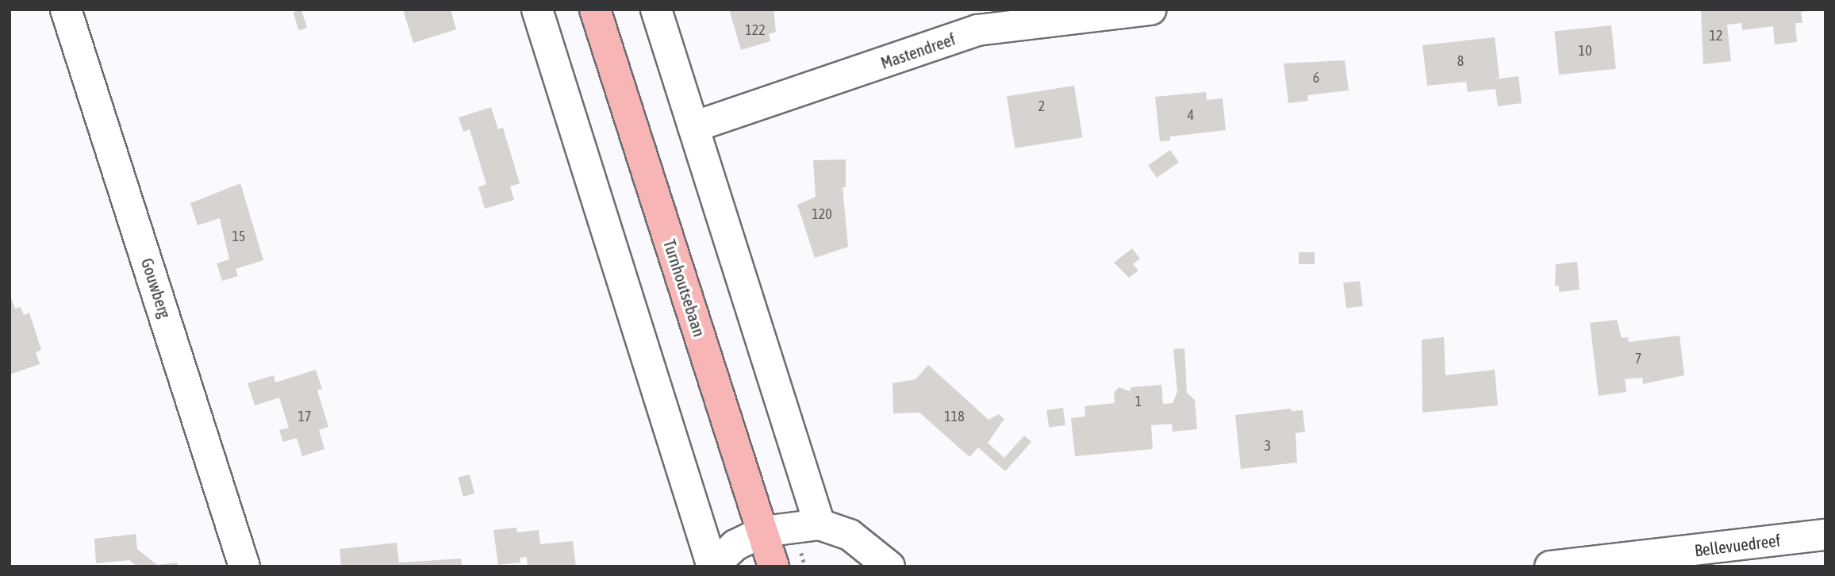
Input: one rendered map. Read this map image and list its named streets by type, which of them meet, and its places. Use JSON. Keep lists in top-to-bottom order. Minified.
{"streets":{"main road":["Turnhoutsebaan"],"street":["Mastendreef","Gouwberg","Bellevuedreef"]},"house_numbers":["122","12","10","8","6","2","4","120","15","7","1","17","118","3"]}
